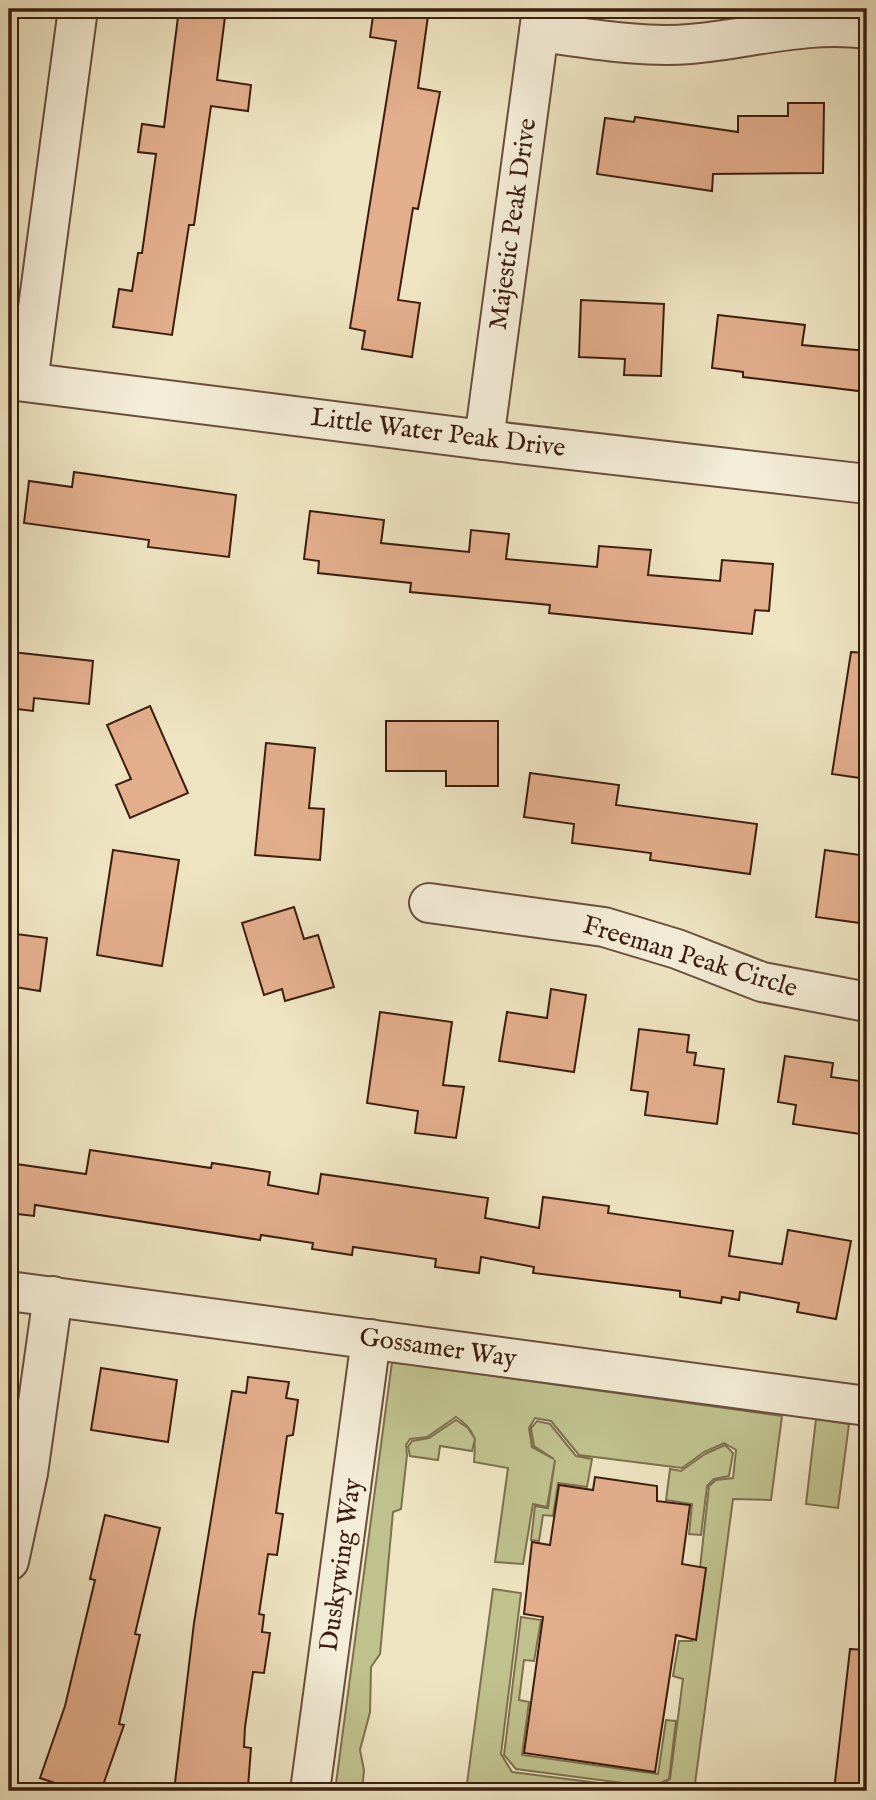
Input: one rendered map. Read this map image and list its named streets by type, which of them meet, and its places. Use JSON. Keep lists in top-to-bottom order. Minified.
{"streets":{"street":["Majestic Peak Drive","Little Water Peak Drive","Freeman Peak Circle","Gossamer Way","Duskywing Way"]},"crossings":[["Majestic Peak Drive","Little Water Peak Drive"],["Gossamer Way","Duskywing Way"]]}
